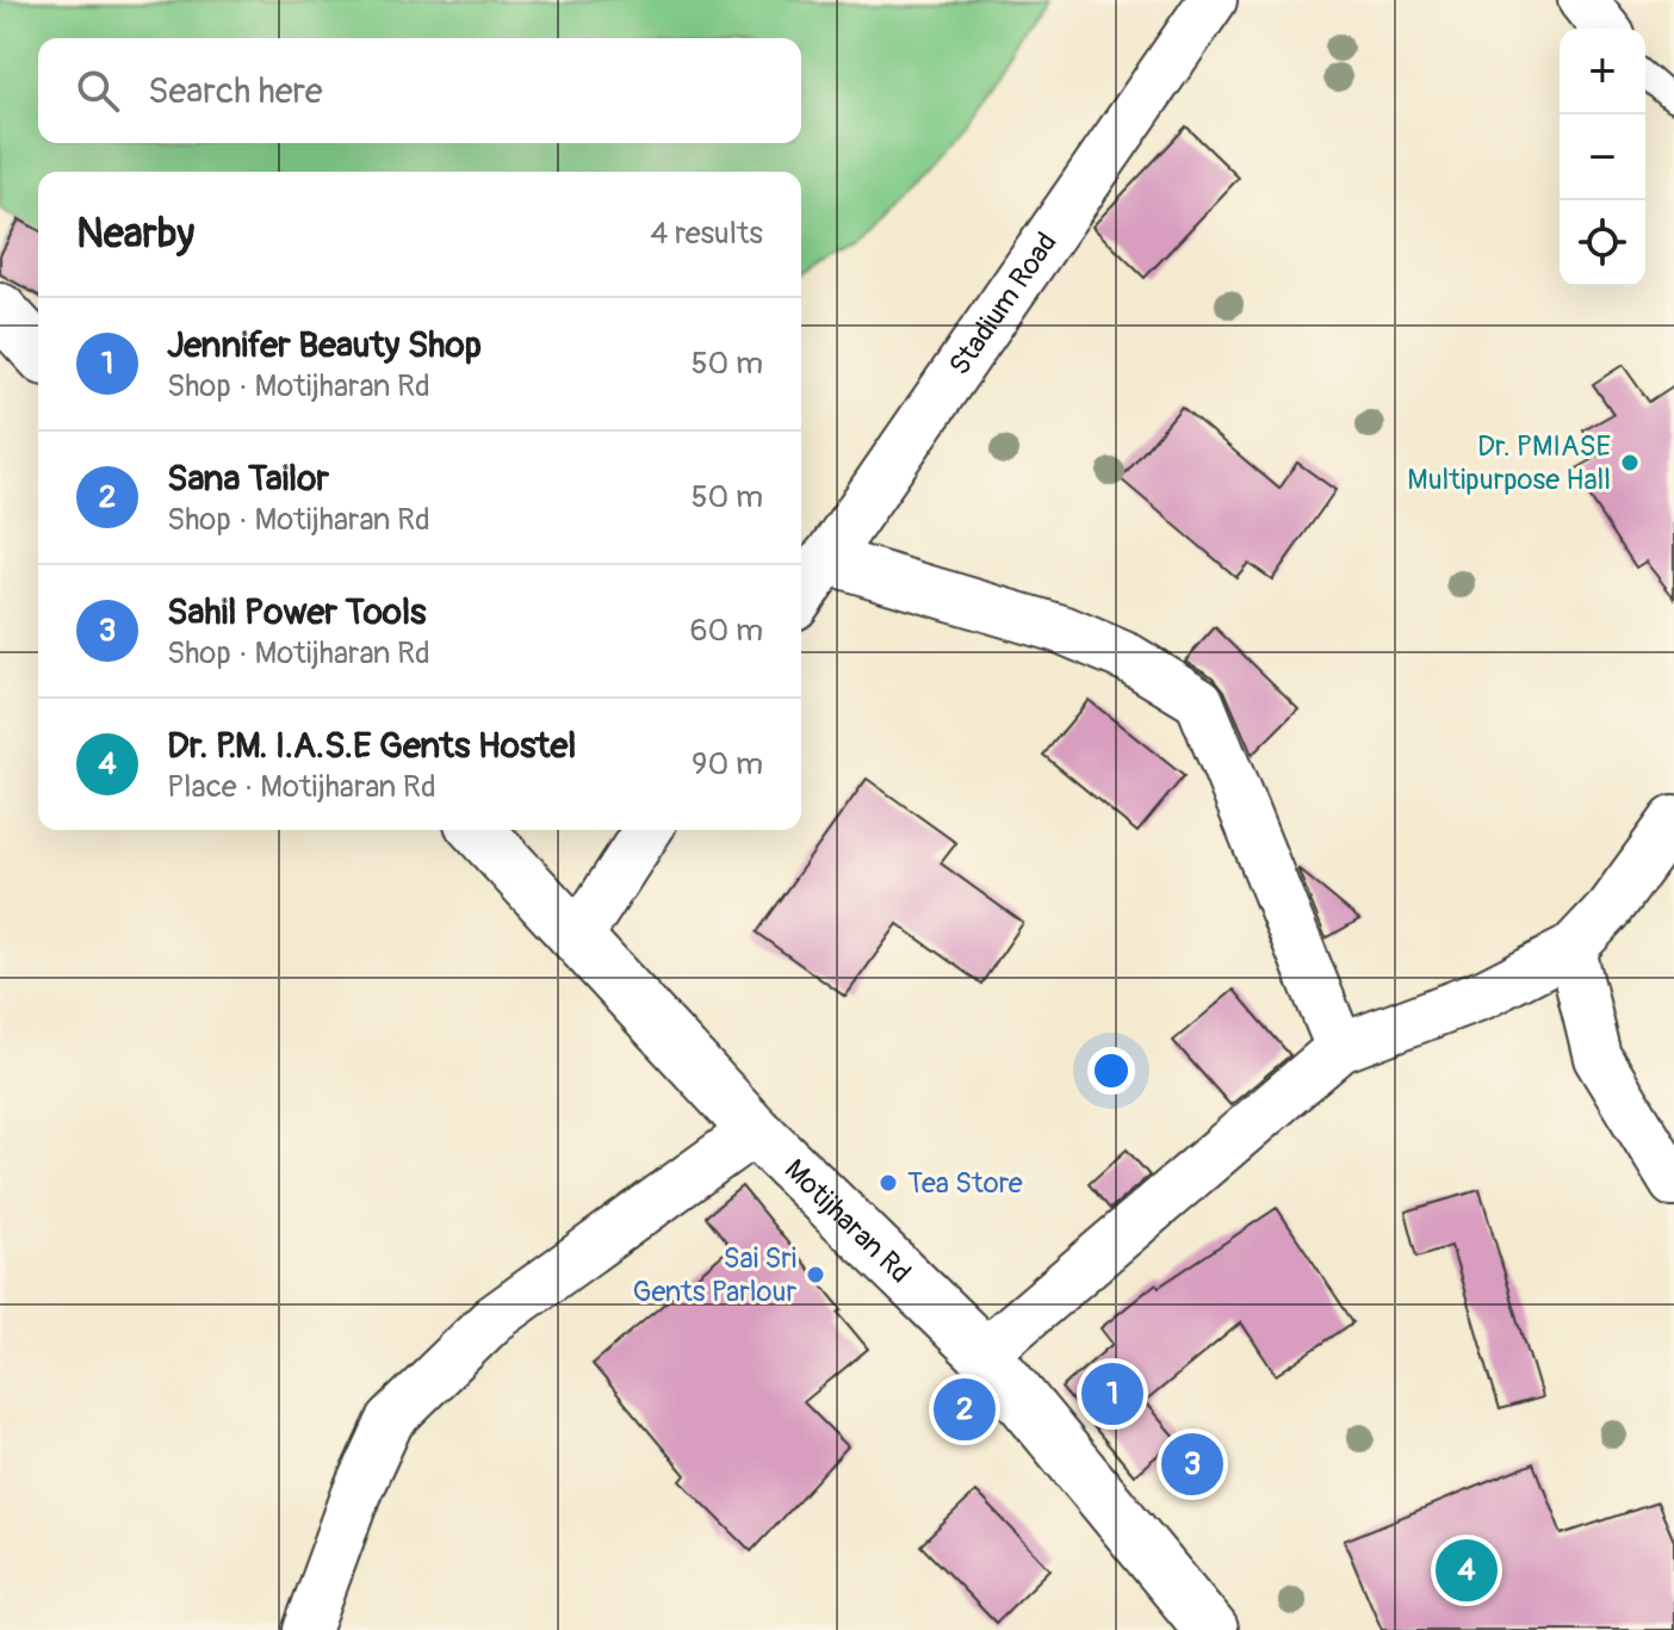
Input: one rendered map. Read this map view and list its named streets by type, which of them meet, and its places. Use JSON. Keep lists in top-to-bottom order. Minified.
{"streets":{"main road":["Motijharan Rd"],"street":["Stadium Road"]},"places":["Dr. PMIASE Multipurpose Hall","Tea Store","Sai Sri Gents Parlour"],"page":{"map_buttons":["+","−"],"search":"Search here","heading":["Nearby","4 results"],"list":[{"mark":"1","name":"Jennifer Beauty Shop","note":"Shop · Motijharan Rd","value":"50 m"},{"mark":"2","name":"Sana Tailor","note":"Shop · Motijharan Rd","value":"50 m"},{"mark":"3","name":"Sahil Power Tools","note":"Shop · Motijharan Rd","value":"60 m"},{"mark":"4","name":"Dr. P.M. I.A.S.E Gents Hostel","note":"Place · Motijharan Rd","value":"90 m"}],"pins":["1","2","3","4"]}}
